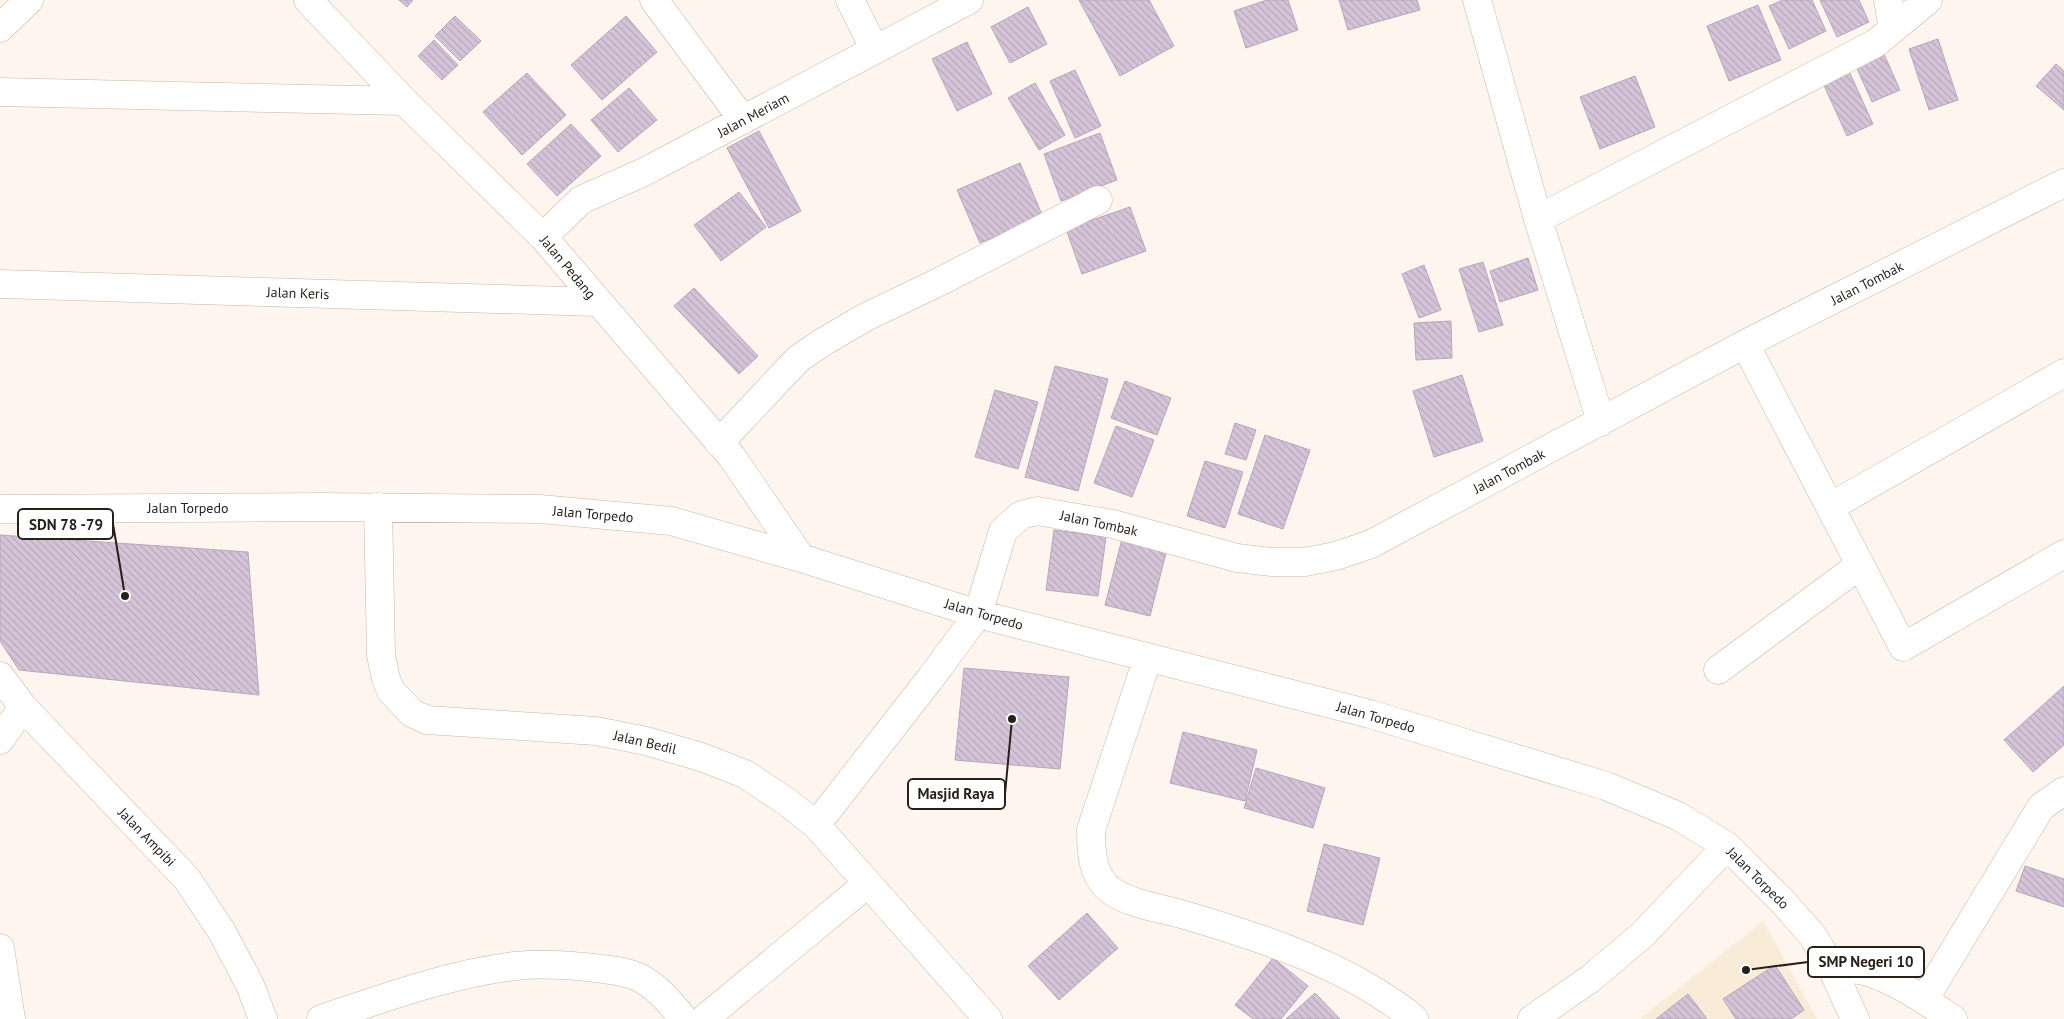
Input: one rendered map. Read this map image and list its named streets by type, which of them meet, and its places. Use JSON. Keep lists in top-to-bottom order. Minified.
{"streets":{"street":["Jalan Meriam","Jalan Pedang","Jalan Tombak","Jalan Keris","Jalan Torpedo","Jalan Bedil","Jalan Ampibi"]},"crossings":[["Jalan Meriam","Jalan Pedang"],["Jalan Pedang","Jalan Keris"],["Jalan Pedang","Jalan Torpedo"],["Jalan Tombak","Jalan Torpedo"],["Jalan Tombak","Jalan Bedil"],["Jalan Torpedo","Jalan Bedil"]],"places":["SDN 78 -79","Masjid Raya","SMP Negeri 10"]}
